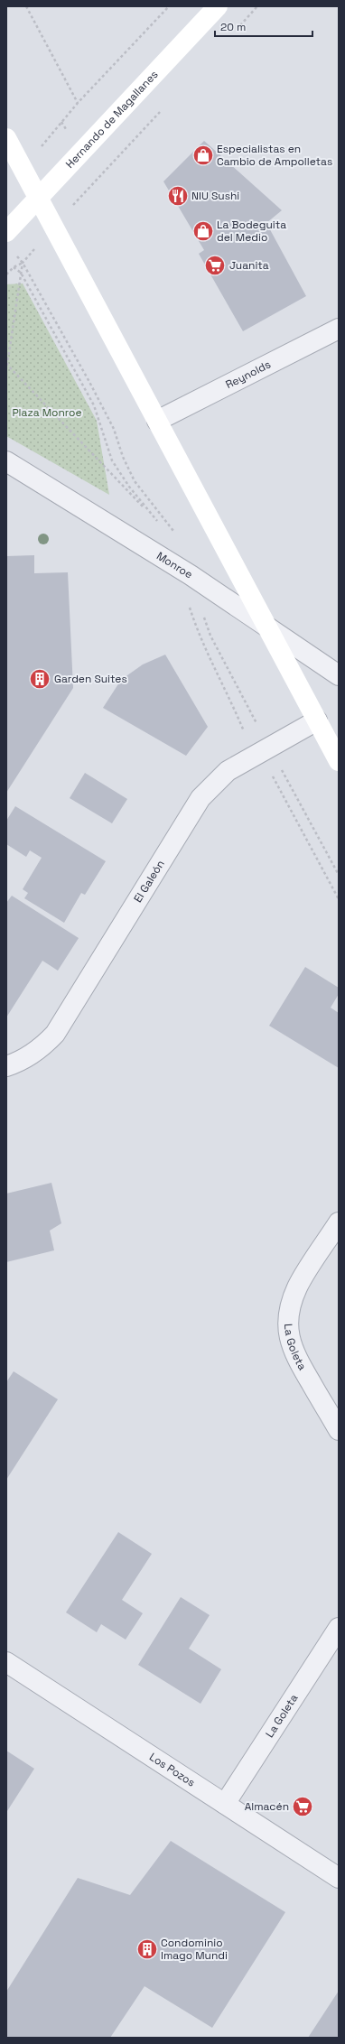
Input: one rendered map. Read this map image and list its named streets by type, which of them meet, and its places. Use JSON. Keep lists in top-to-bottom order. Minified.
{"streets":{"main road":["Hernando de Magallanes"],"street":["Reynolds","Monroe","El Galeón","La Goleta","Los Pozos"]},"crossings":[["La Goleta","Los Pozos"]],"parks":["Plaza Monroe"],"places":{"shop":["Especialistas en Cambio de Ampolletas","La Bodeguita del Medio"],"restaurant":["NIU Sushi"],"supermarket":["Juanita","Almacén"],"building":["Garden Suites","Condominio Imago Mundi"]},"scale_bar":"20 m"}
